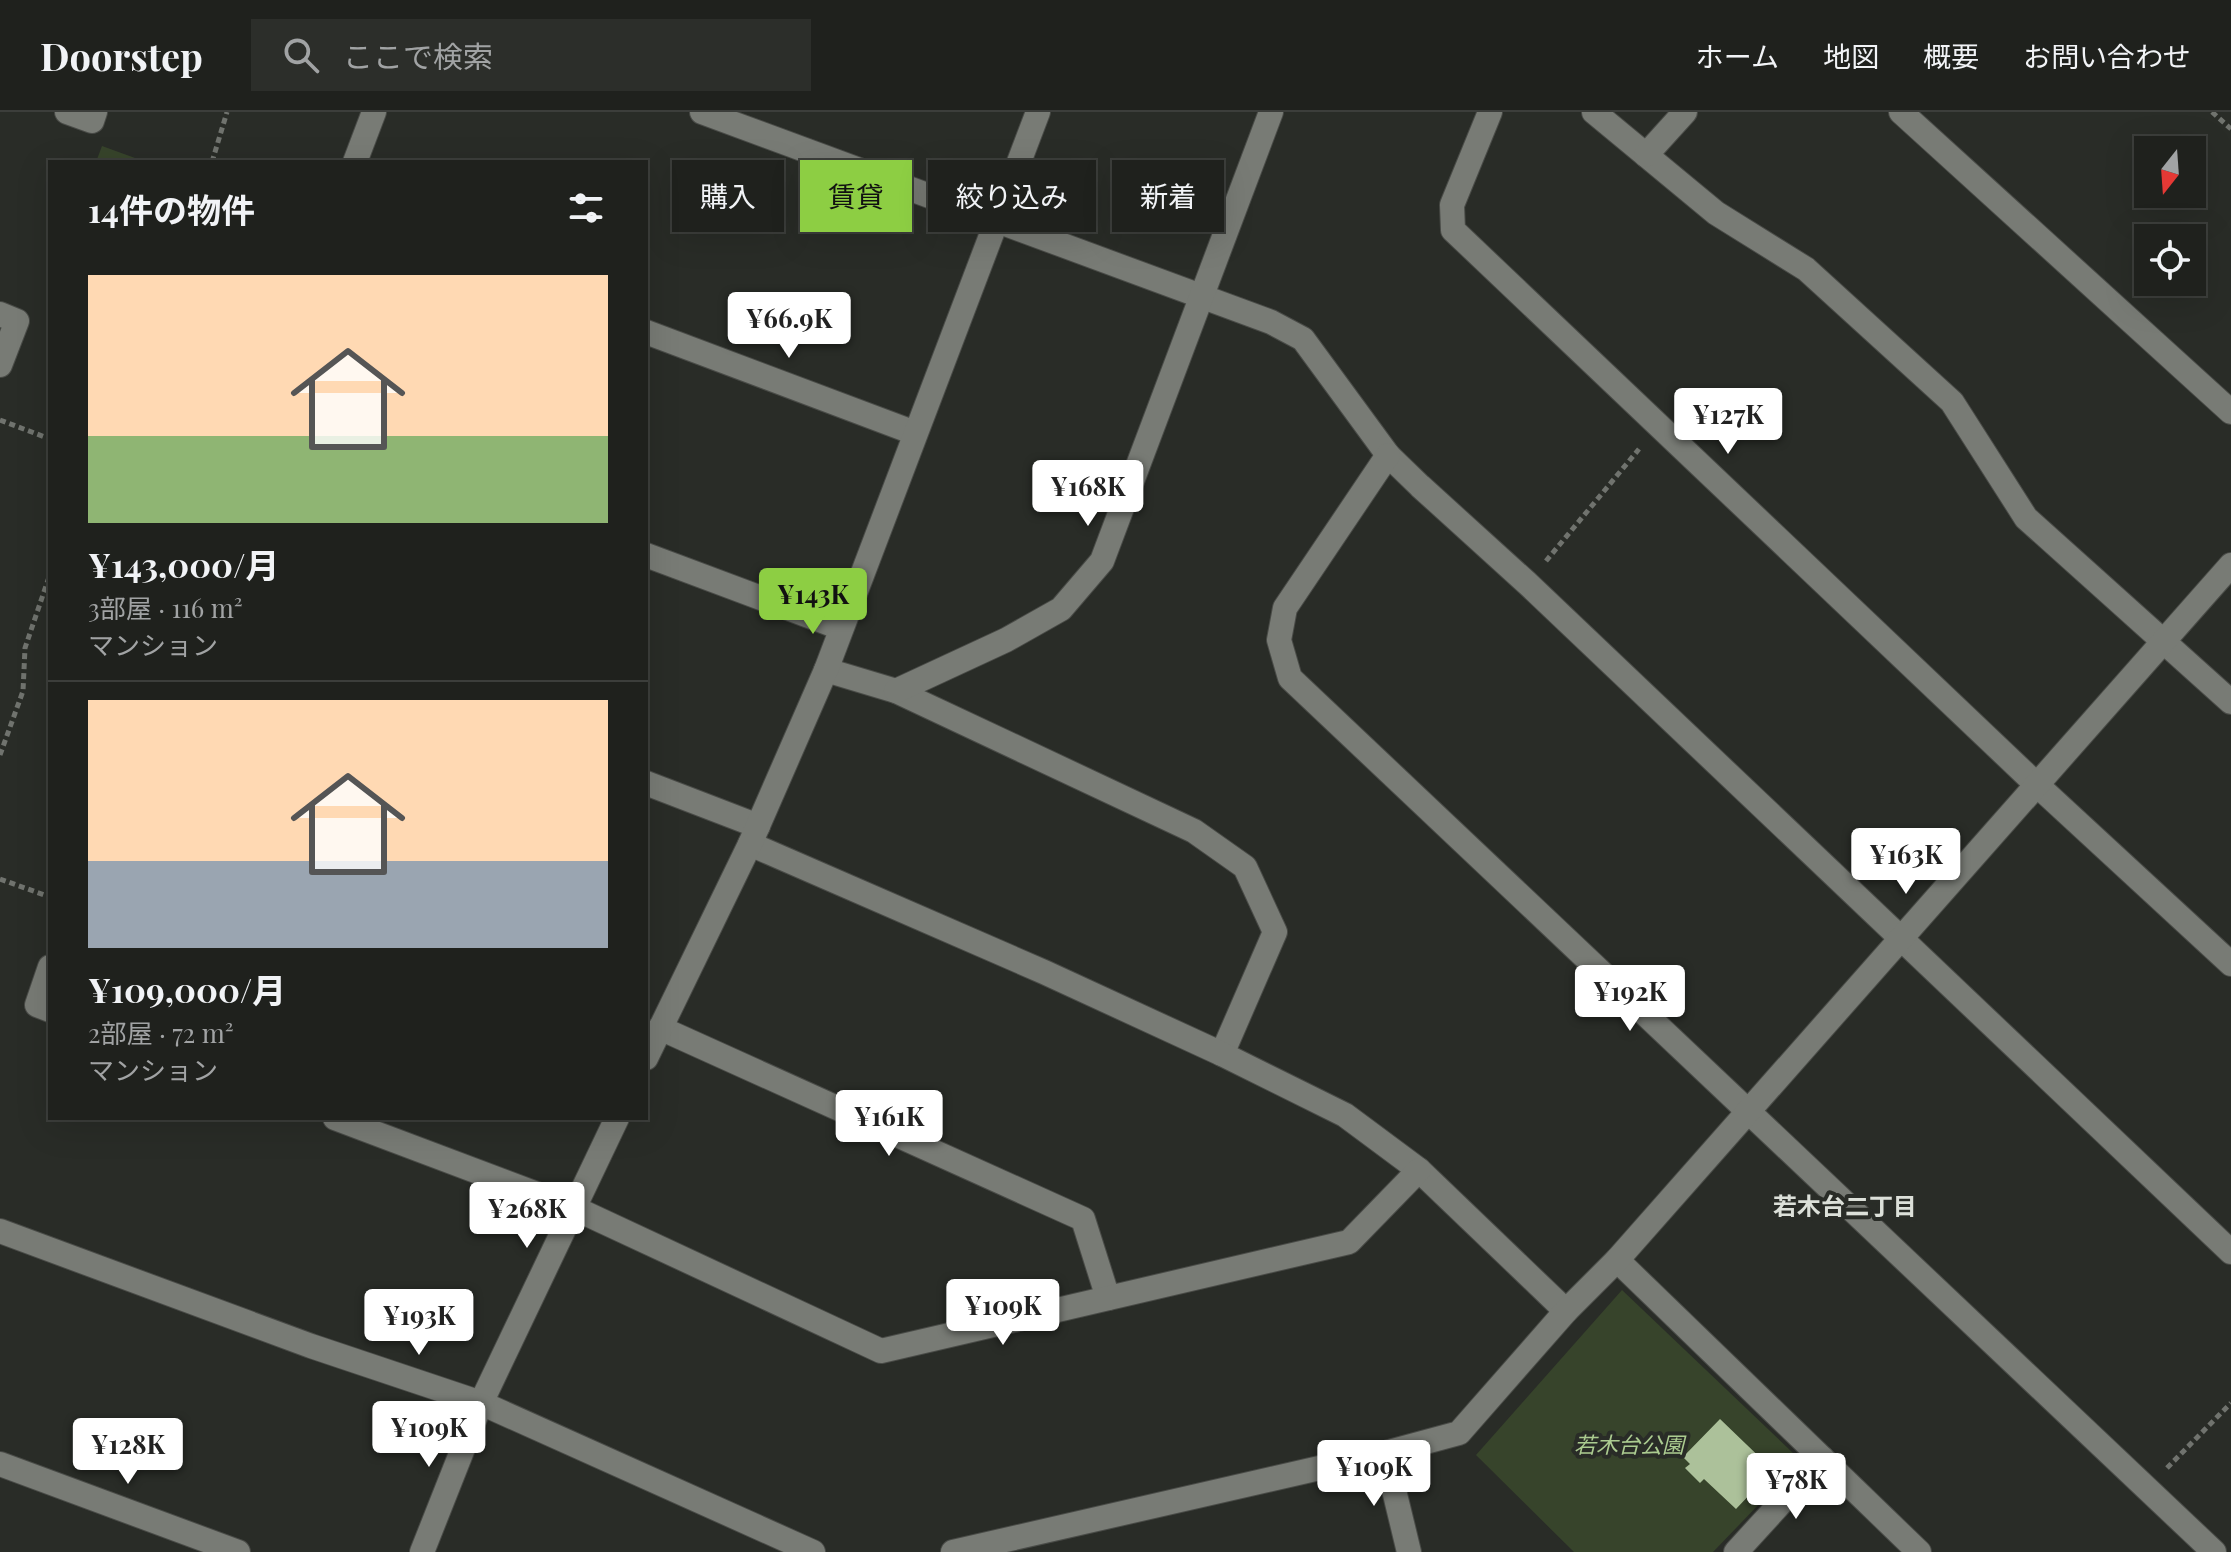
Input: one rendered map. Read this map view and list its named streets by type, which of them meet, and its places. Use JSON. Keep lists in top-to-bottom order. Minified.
{"districts":["若木台二丁目"],"parks":["若木台公園"],"north":"bottom","page":{"header":"Doorstep","search":"ここで検索","nav":["ホーム","地図","概要","お問い合わせ"],"chip":["購入","賃貸","絞り込み","新着"],"heading":"14件の物件","list":[{"name":"¥143,000/月","note":"3部屋 · 116 m² · マンション"},{"name":"¥109,000/月","note":"2部屋 · 72 m² · マンション"}],"price":["¥66.9K","¥127K","¥168K","¥143K","¥163K","¥192K","¥161K","¥268K","¥109K","¥193K","¥109K","¥128K","¥109K","¥78K"]}}
